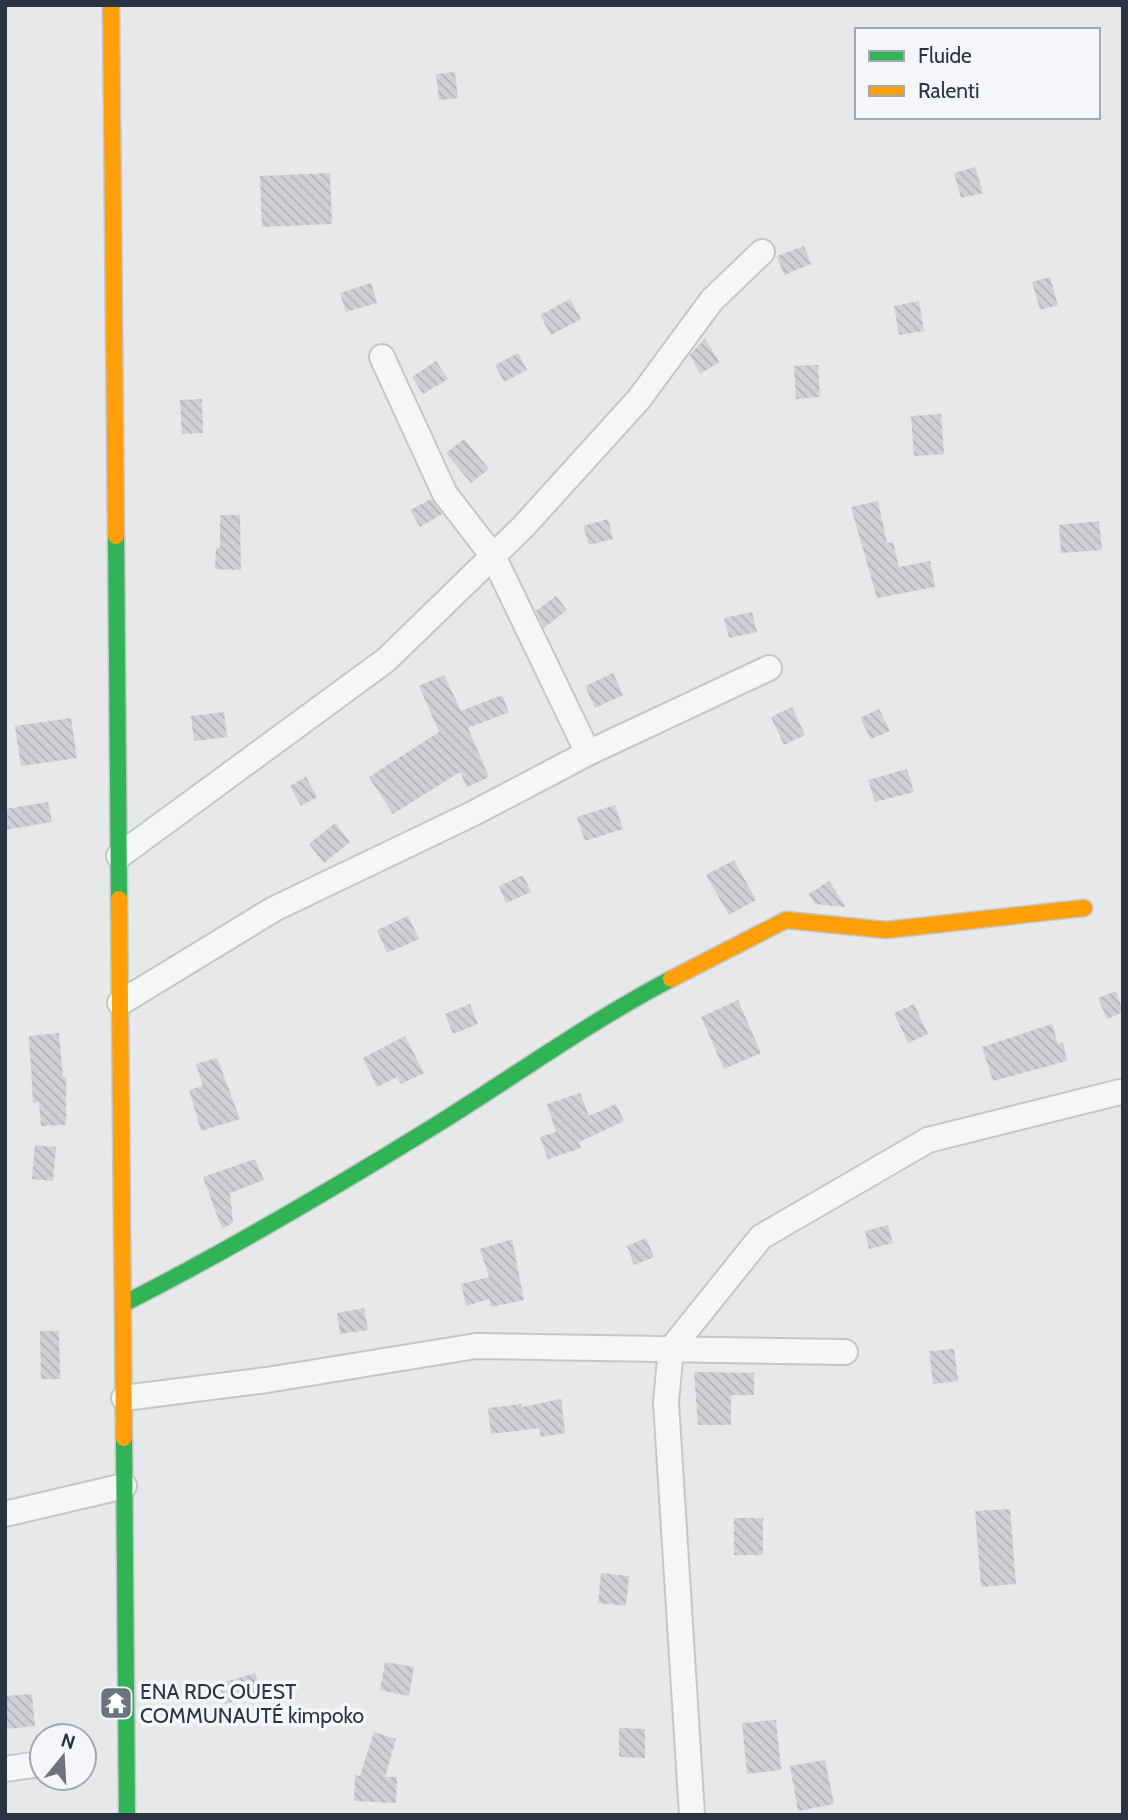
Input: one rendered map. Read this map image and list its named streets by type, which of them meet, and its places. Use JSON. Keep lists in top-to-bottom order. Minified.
{"places":{"temple":["ENA RDC OUEST COMMUNAUTÉ kimpoko"]},"legend":["Fluide","Ralenti"],"north":"top"}
